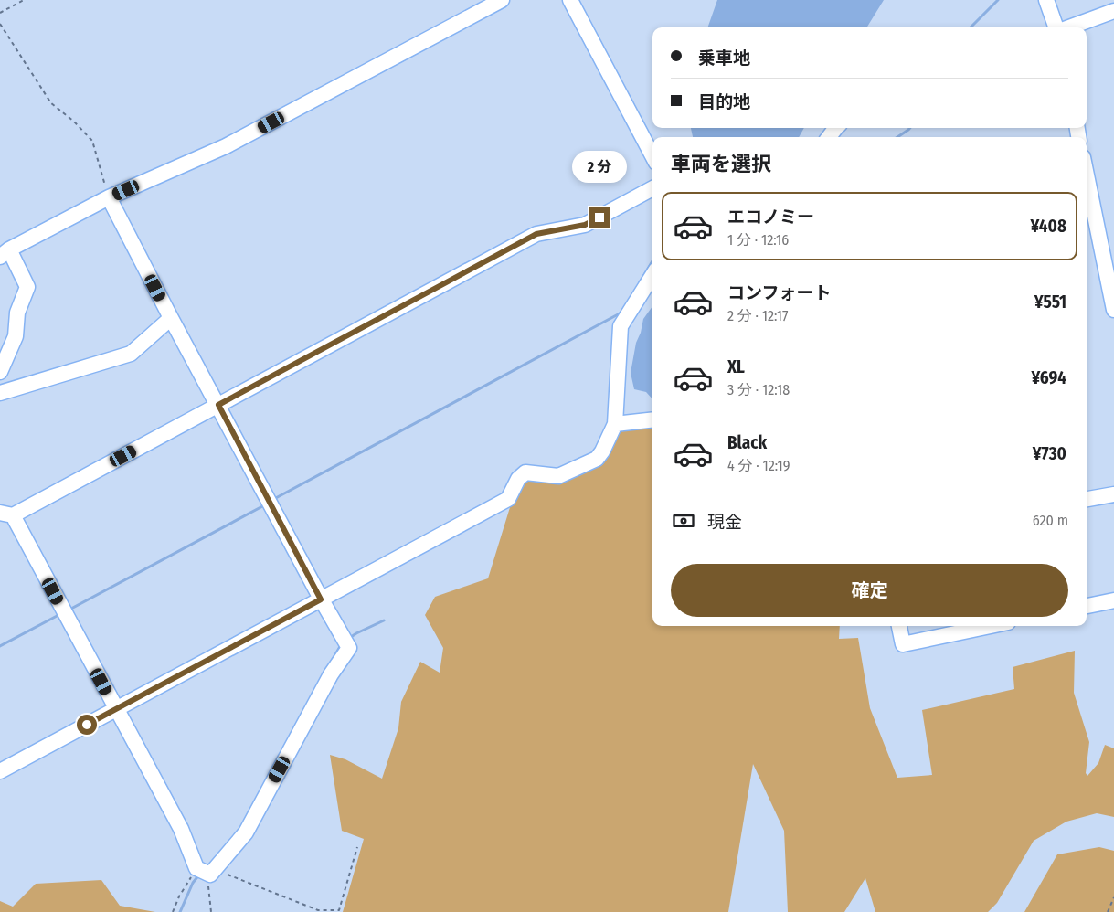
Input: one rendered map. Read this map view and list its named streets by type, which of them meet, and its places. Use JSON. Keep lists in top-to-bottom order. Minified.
{"page":{"banner":["乗車地","目的地"],"heading":"車両を選択","bubble":"2 分","list":[{"name":"エコノミー","note":"1 分 · 12:16","value":"¥408"},{"name":"コンフォート","note":"2 分 · 12:17","value":"¥551"},{"name":"XL","note":"3 分 · 12:18","value":"¥694"},{"name":"Black","note":"4 分 · 12:19","value":"¥730"}],"pay":["現金","620 m"],"buttons":"確定"}}
